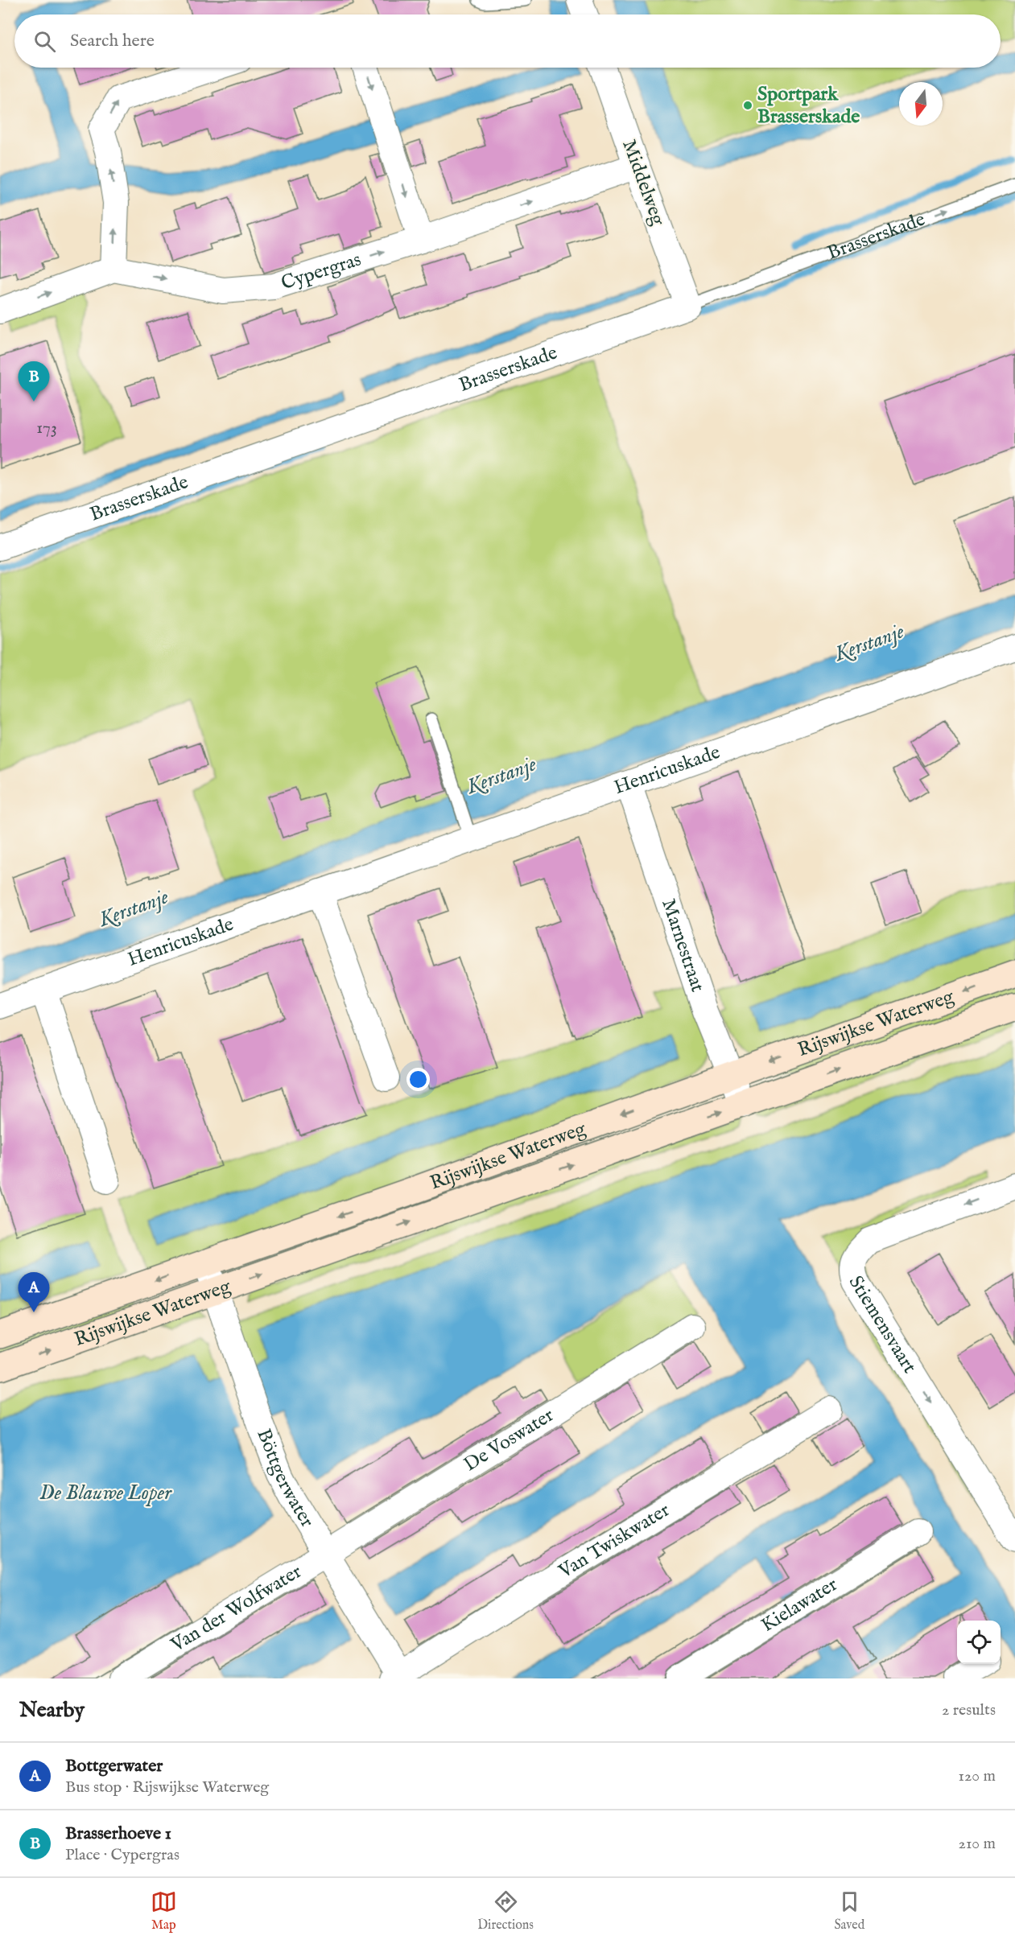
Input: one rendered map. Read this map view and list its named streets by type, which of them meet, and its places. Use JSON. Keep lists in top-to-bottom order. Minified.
{"streets":{"main road":["Rijswijkse Waterweg"],"street":["Middelweg","Brasserskade","Cypergras","Henricuskade","Marnestraat","Stiemensvaart","De Voswater","Böttgerwater","Van Twiskwater","Kielawater","Van der Wolfwater"]},"crossings":[["Middelweg","Brasserskade"],["Middelweg","Cypergras"],["Henricuskade","Marnestraat"],["Marnestraat","Rijswijkse Waterweg"],["Rijswijkse Waterweg","Böttgerwater"],["De Voswater","Böttgerwater"],["De Voswater","Van der Wolfwater"],["Böttgerwater","Van Twiskwater"],["Böttgerwater","Van der Wolfwater"]],"one_way":["Cypergras"],"water":["Kerstanje","De Blauwe Loper"],"places":["Sportpark Brasserskade"],"house_numbers":["173"],"north":"bottom","page":{"search":"Search here","pins":["B","A"],"heading":["Nearby","2 results"],"list":[{"mark":"A","name":"Bottgerwater","note":"Bus stop · Rijswijkse Waterweg","value":"120 m"},{"mark":"B","name":"Brasserhoeve 1","note":"Place · Cypergras","value":"210 m"}],"nav":["Map","Directions","Saved"]}}
